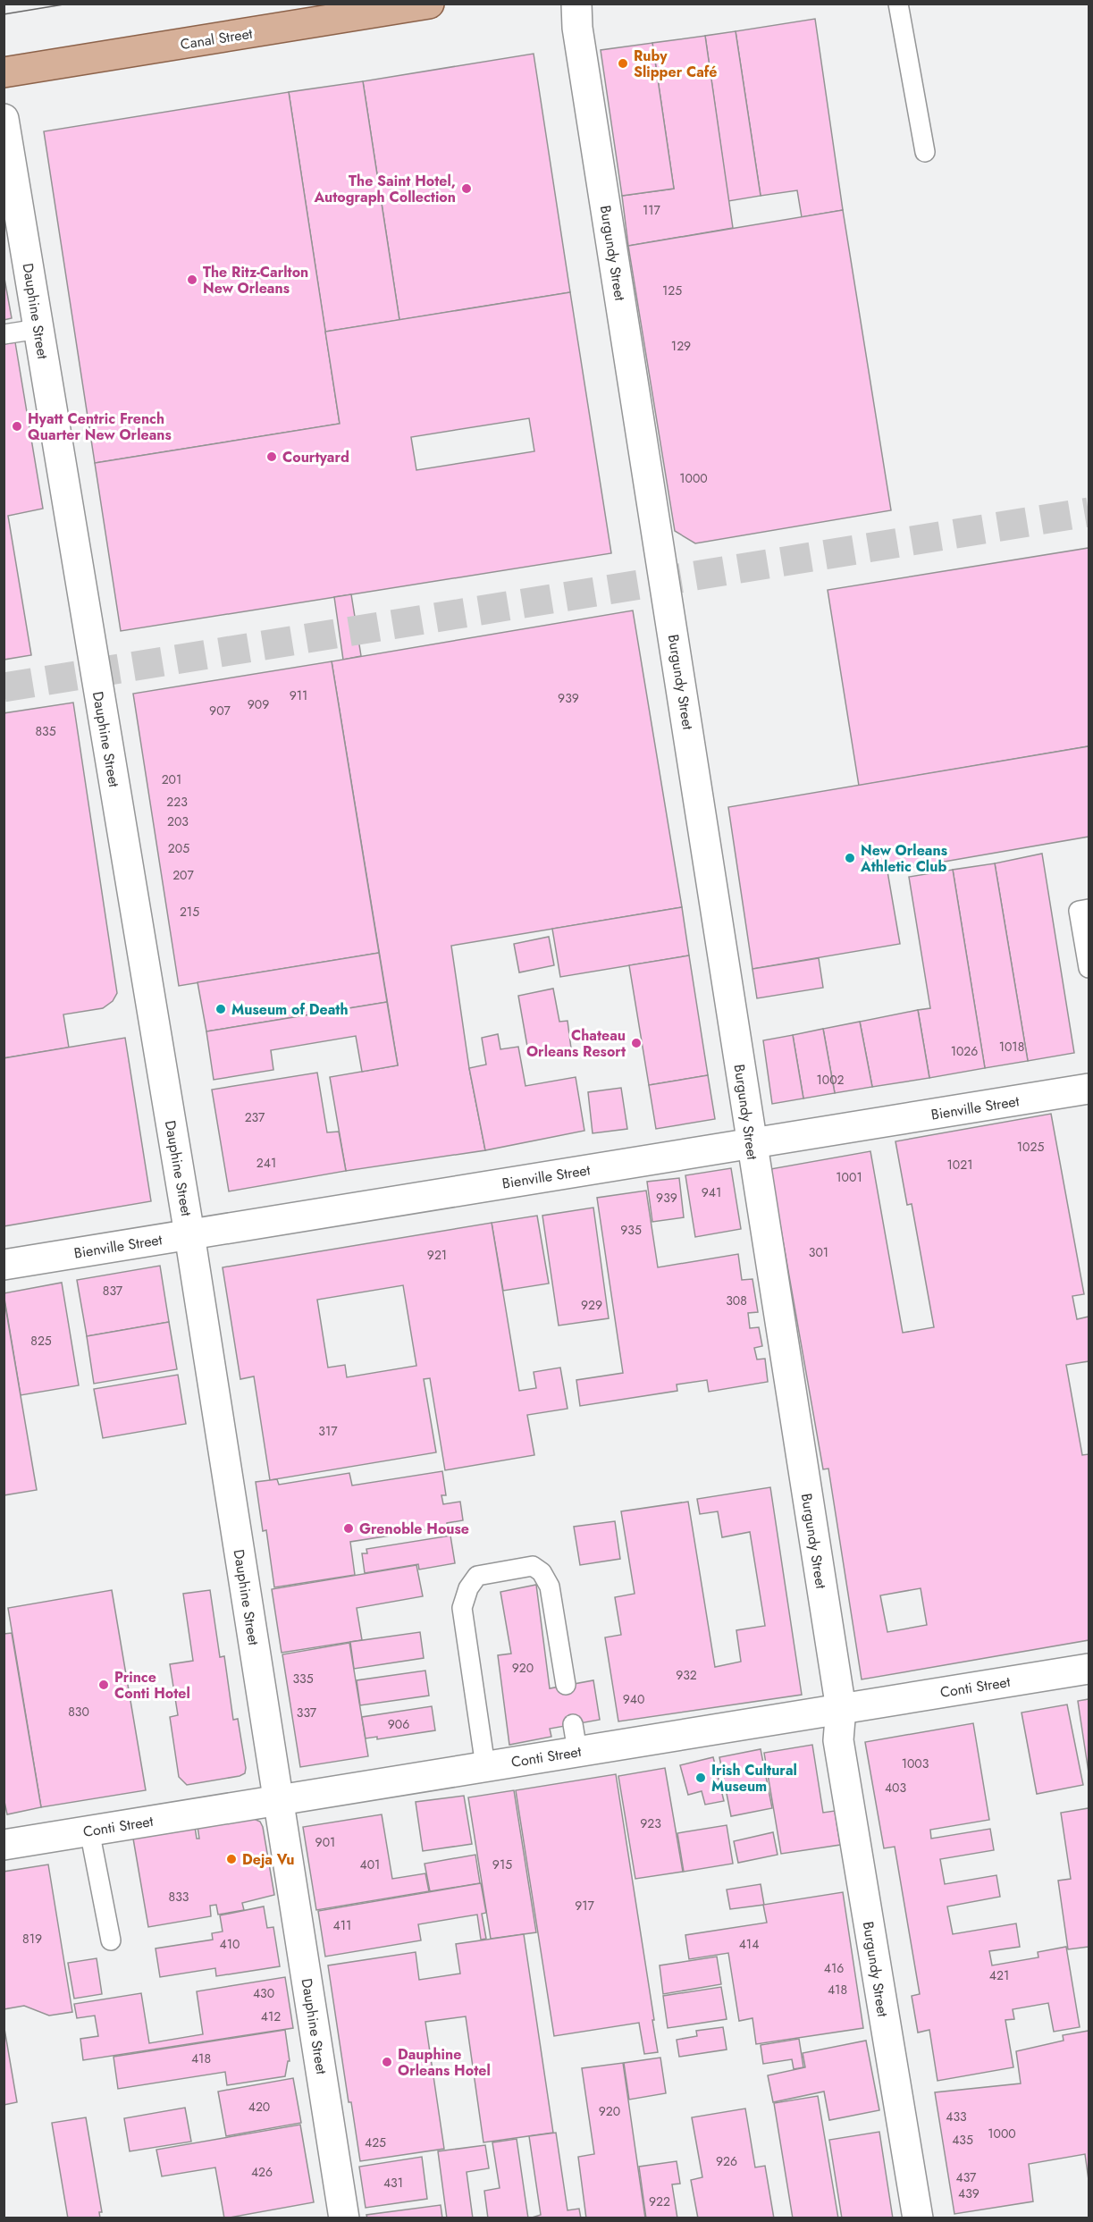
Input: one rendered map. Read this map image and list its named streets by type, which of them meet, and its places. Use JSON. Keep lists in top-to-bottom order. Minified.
{"streets":{"main road":["Canal Street"],"street":["Burgundy Street","Dauphine Street","Bienville Street","Conti Street"]},"crossings":[["Burgundy Street","Bienville Street"],["Burgundy Street","Conti Street"],["Dauphine Street","Bienville Street"],["Dauphine Street","Conti Street"]],"places":["Ruby Slipper Café","The Saint Hotel, Autograph Collection","The Ritz-Carlton New Orleans","Hyatt Centric French Quarter New Orleans","Courtyard","New Orleans Athletic Club","Museum of Death","Chateau Orleans Resort","Grenoble House","Prince Conti Hotel","Irish Cultural Museum","Deja Vu","Dauphine Orleans Hotel"],"house_numbers":["117","125","129","1000","911","939","909","907","835","201","223","203","205","207","215","1018","1026","1002","237","1025","241","1021","1001","941","939","935","301","921","837","308","929","825","317","920","932","335","940","830","337","906","1003","403","923","901","401","915","833","917","411","819","410","414","416","421","418","430","412","418","420","920","433","1000","435","425","926","426","437","431","439","922"]}
